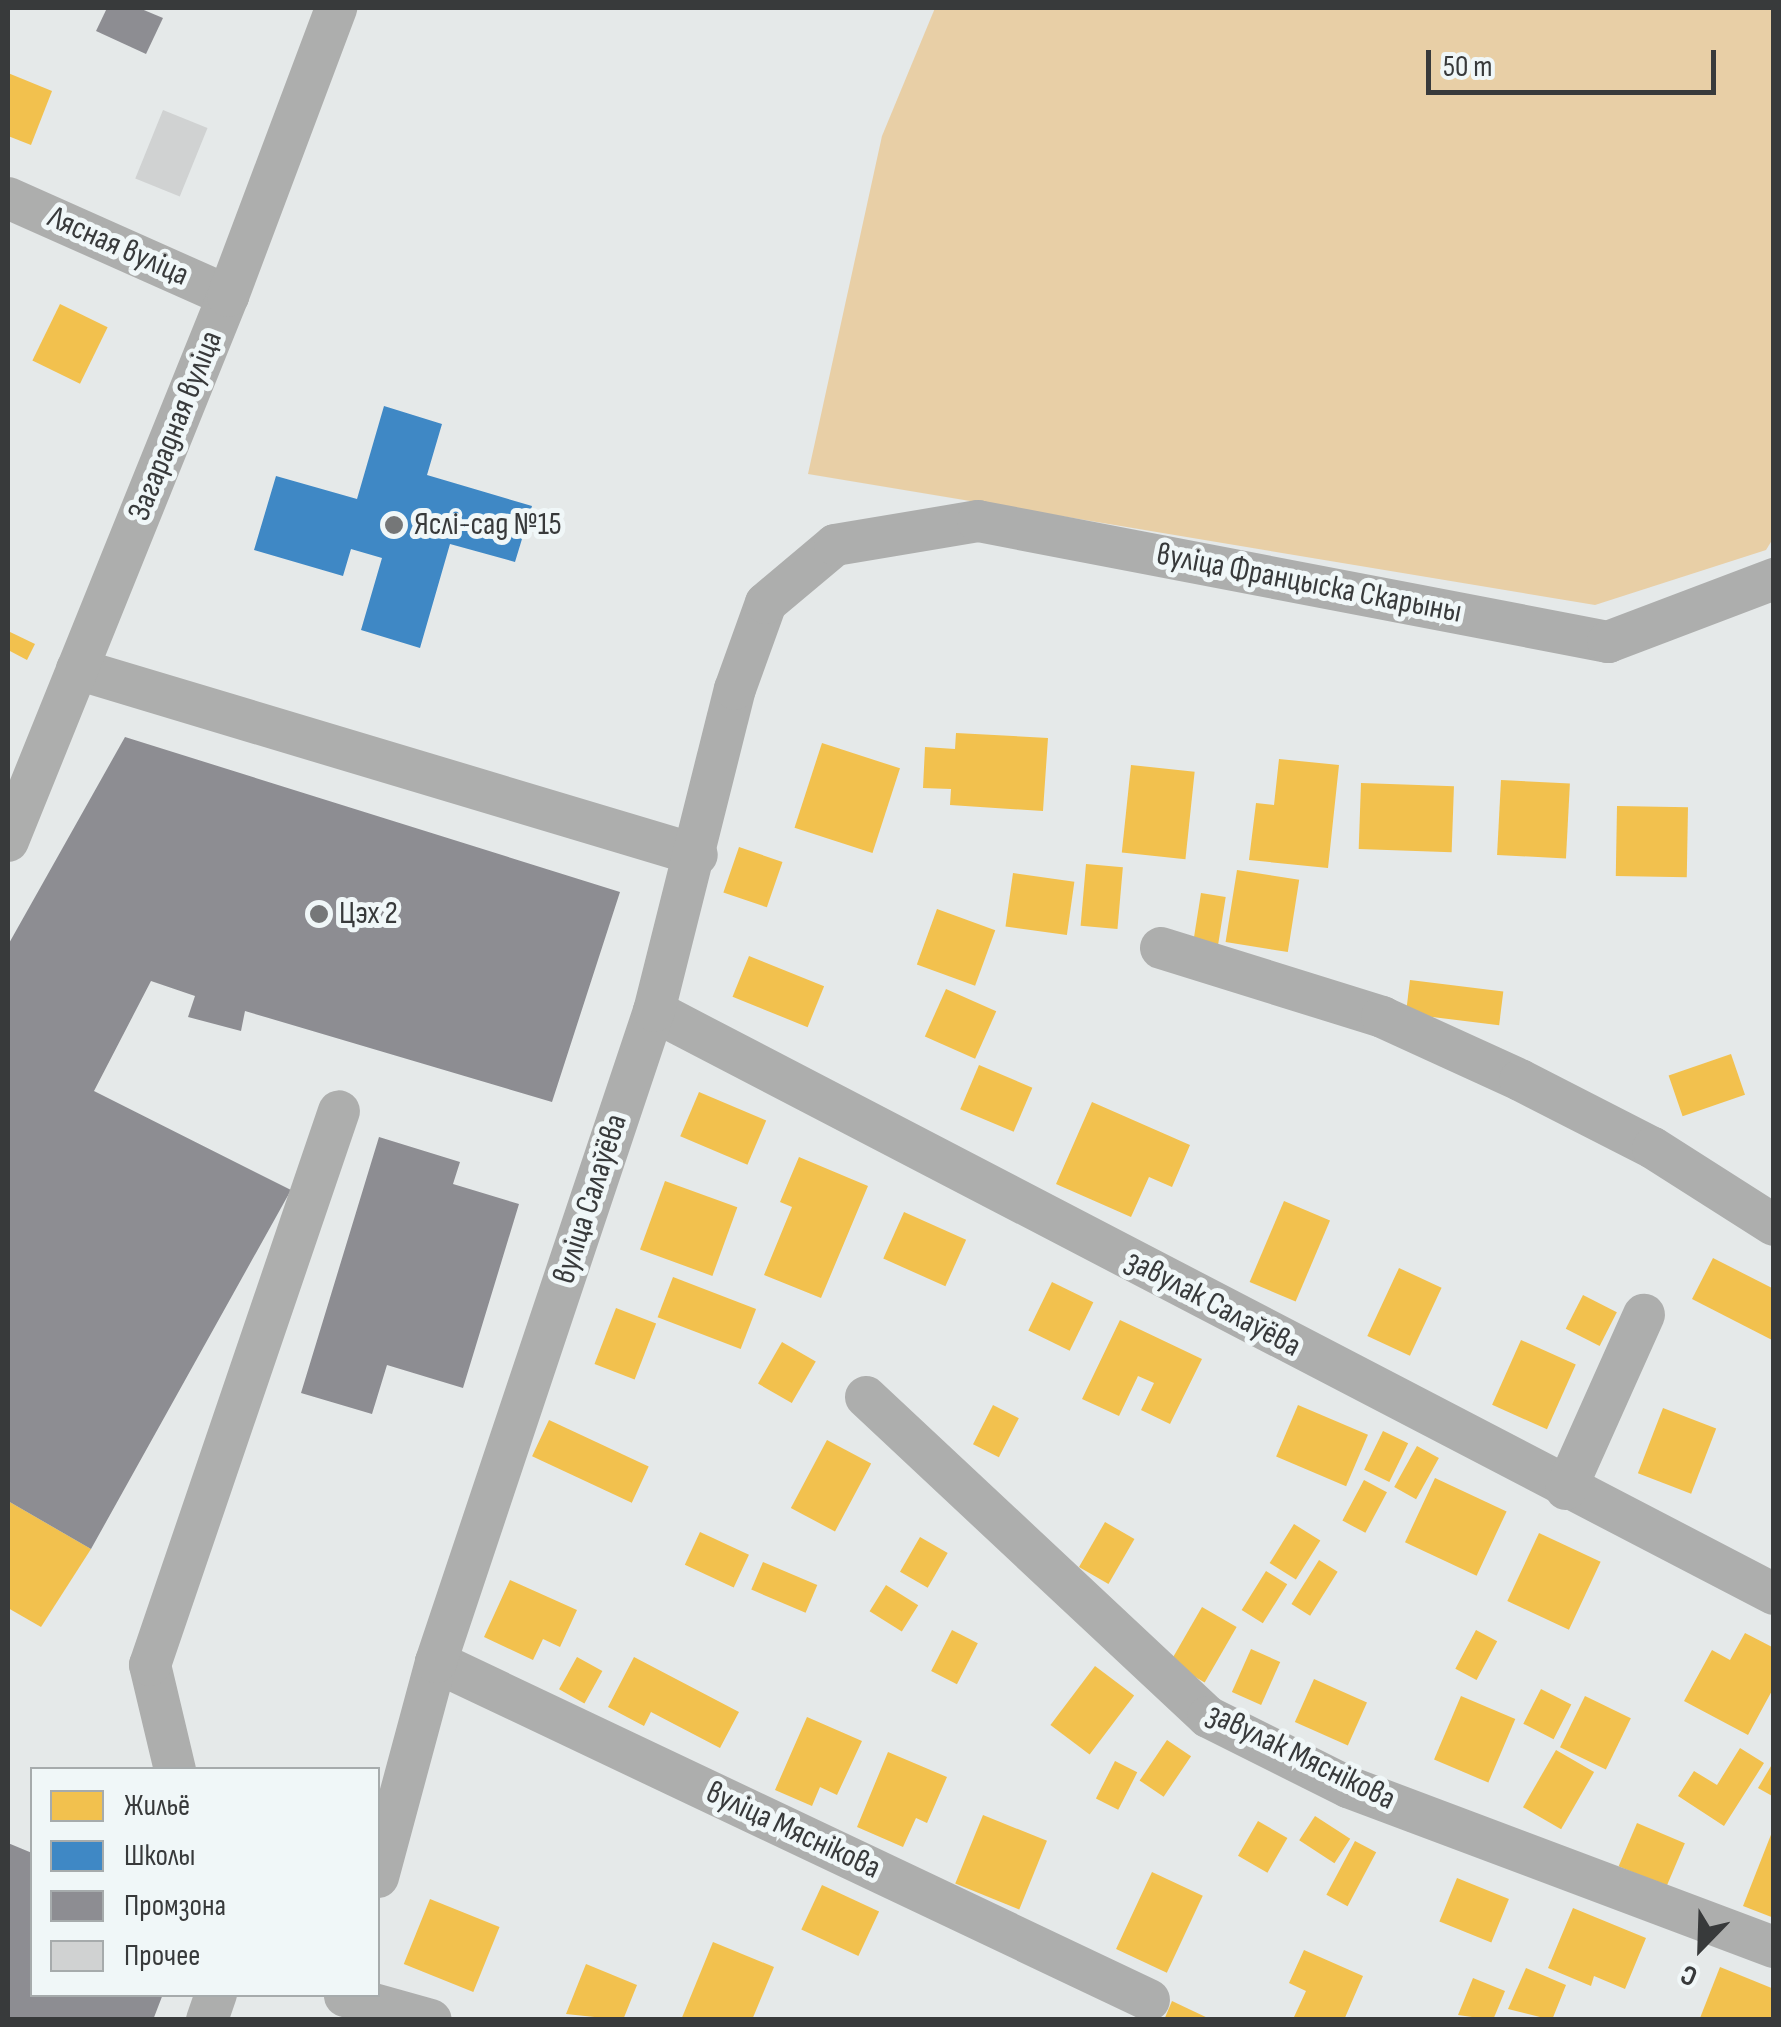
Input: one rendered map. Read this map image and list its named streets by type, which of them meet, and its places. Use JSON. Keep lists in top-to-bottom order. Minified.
{"streets":{"street":["Лясная вуліца","Загарадная вуліца","вуліца Францыска Скарыны","вуліца Салаўёва","завулак Салаўёва","завулак Мяснікова","вуліца Мяснікова"]},"crossings":[["Лясная вуліца","Загарадная вуліца"],["вуліца Францыска Скарыны","вуліца Салаўёва"],["вуліца Салаўёва","завулак Салаўёва"],["вуліца Салаўёва","вуліца Мяснікова"]],"places":["Яслі-сад №15","Цэх 2"],"legend":["Жильё","Школы","Промзона","Прочее"],"scale_bar":"50 m","north":"bottom left"}
